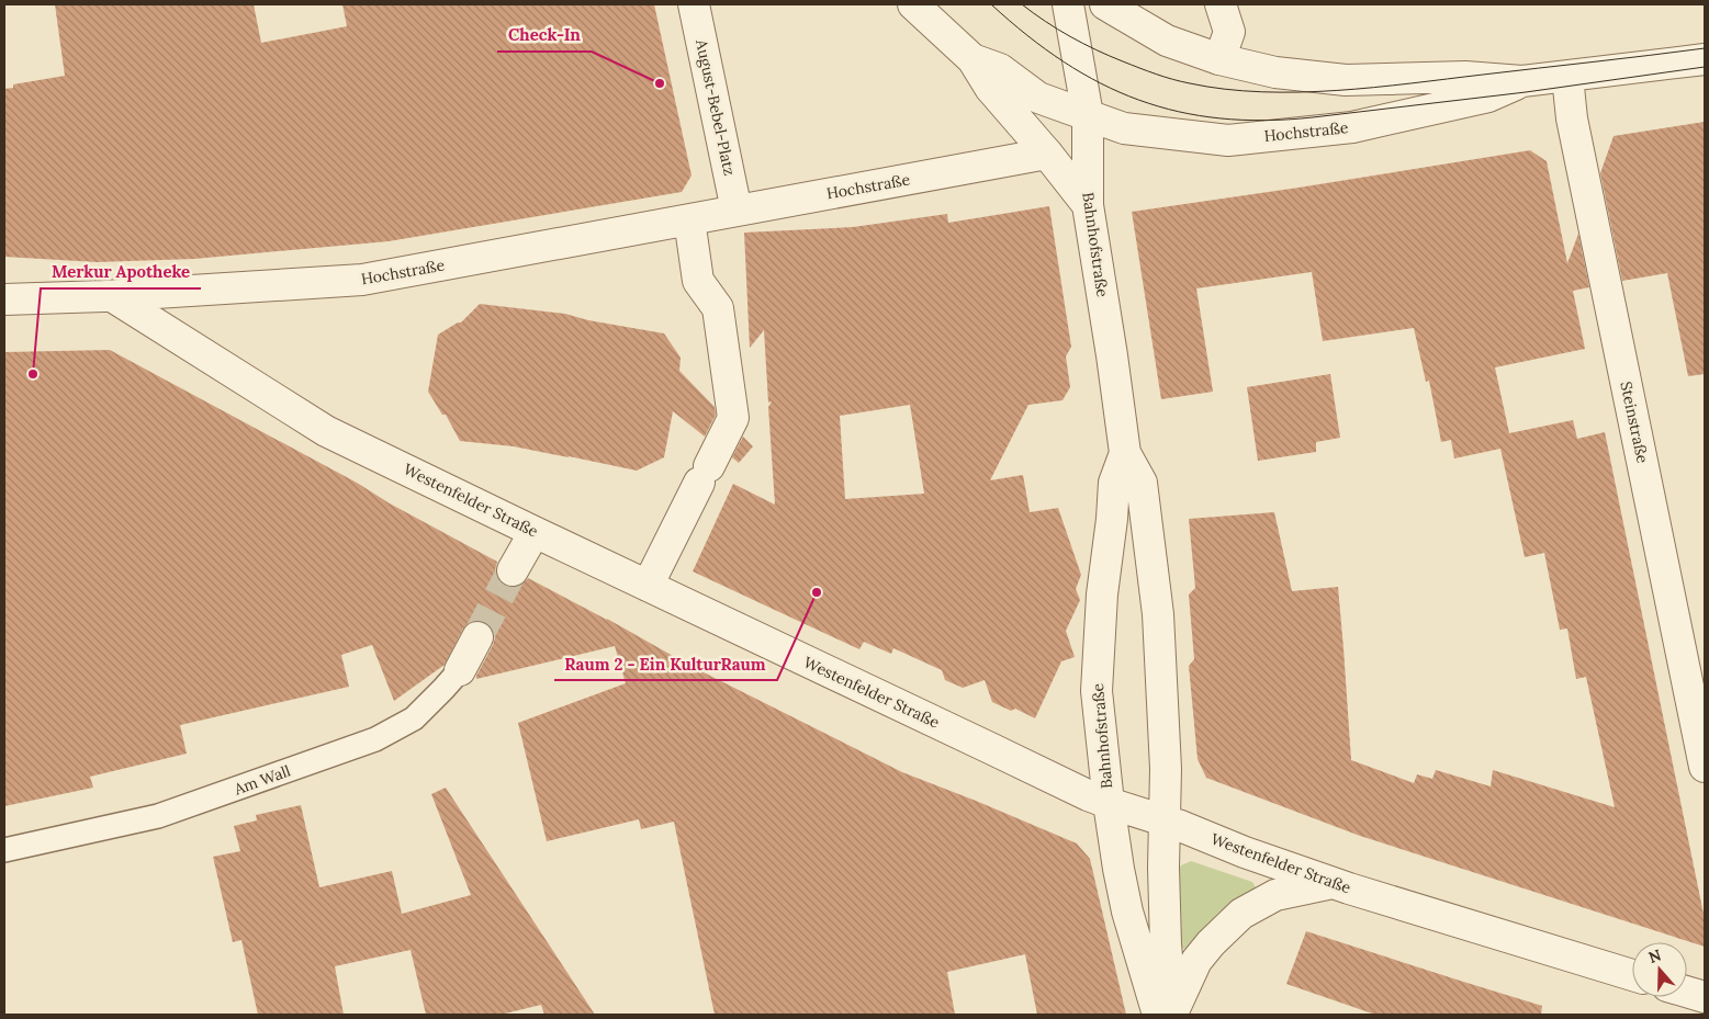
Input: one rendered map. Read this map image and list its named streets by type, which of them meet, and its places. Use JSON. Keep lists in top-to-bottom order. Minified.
{"streets":{"street":["August-Bebel-Platz","Hochstraße","Bahnhofstraße","Steinstraße","Westenfelder Straße","Am Wall"]},"crossings":[["August-Bebel-Platz","Hochstraße"],["Hochstraße","Bahnhofstraße"],["Hochstraße","Steinstraße"],["Hochstraße","Westenfelder Straße"],["Bahnhofstraße","Westenfelder Straße"]],"places":["Check-In","Merkur Apotheke","Raum 2 - Ein KulturRaum"],"north":"top"}
